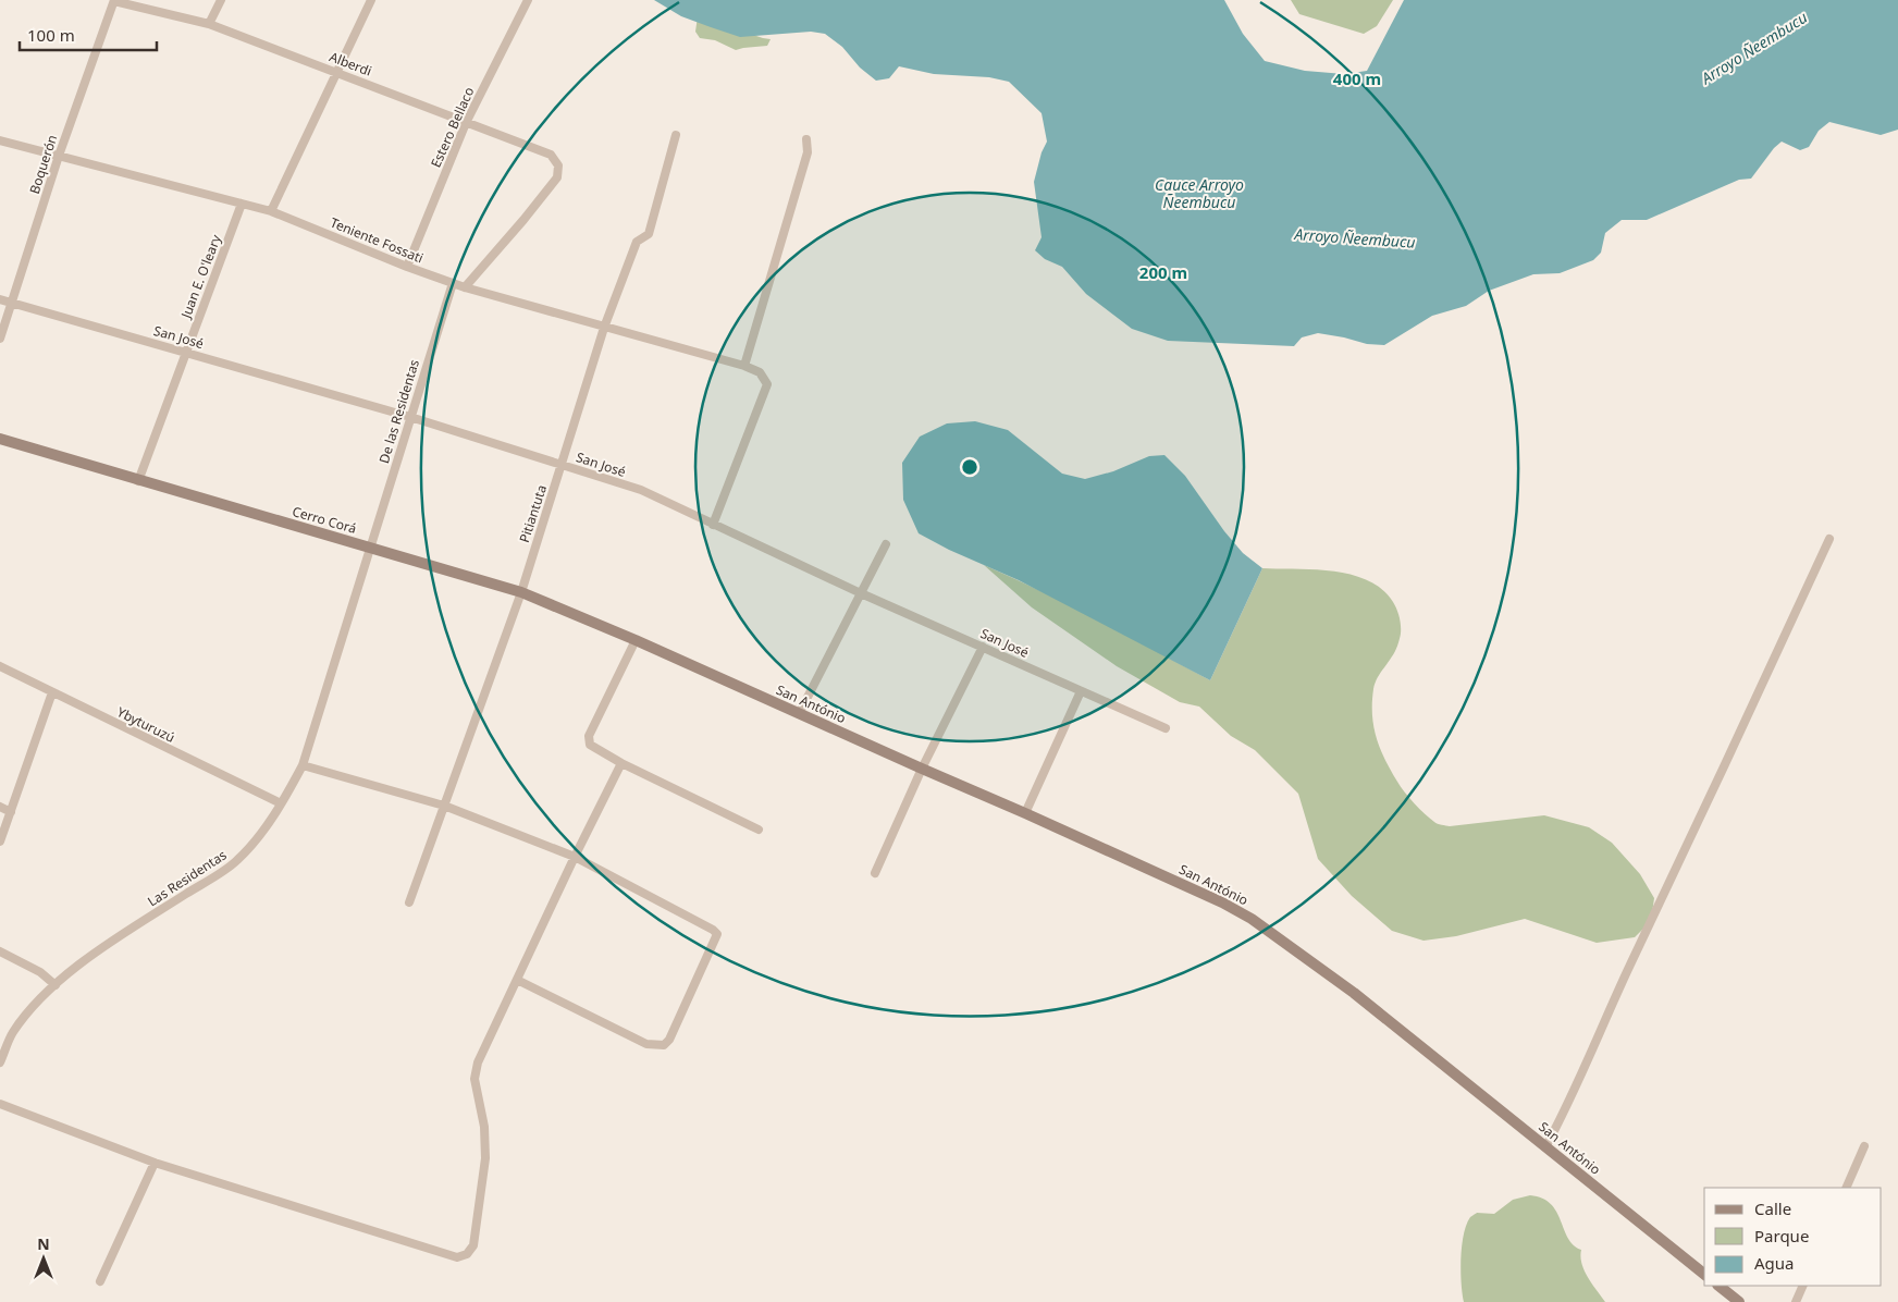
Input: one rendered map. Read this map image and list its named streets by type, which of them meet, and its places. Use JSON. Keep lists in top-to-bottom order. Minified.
{"streets":{"street":["Alberdi","Estero Bellaco","Boquerón","Teniente Fossati","Juan E. O'leary","San José","De las Residentas","Pitiantuta","Cerro Corá","San António","Ybyturuzú","Las Residentas"]},"crossings":[["Alberdi","Estero Bellaco"],["Alberdi","Boquerón"],["Alberdi","Teniente Fossati"],["Estero Bellaco","Teniente Fossati"],["Boquerón","Teniente Fossati"],["Boquerón","San José"],["Teniente Fossati","Juan E. O'leary"],["Teniente Fossati","San José"],["Teniente Fossati","De las Residentas"],["Teniente Fossati","Pitiantuta"],["Juan E. O'leary","San José"],["Juan E. O'leary","Cerro Corá"],["San José","De las Residentas"],["San José","Pitiantuta"],["De las Residentas","Cerro Corá"],["De las Residentas","Las Residentas"],["Pitiantuta","Cerro Corá"],["Cerro Corá","San António"],["Cerro Corá","Las Residentas"],["Ybyturuzú","Las Residentas"]],"water":["Arroyo Ñeembucu","Cauce Arroyo Ñeembucu"],"legend":["Calle","Parque","Agua"],"scale_bar":"100 m","north":"top","rings":["400 m","200 m"]}
